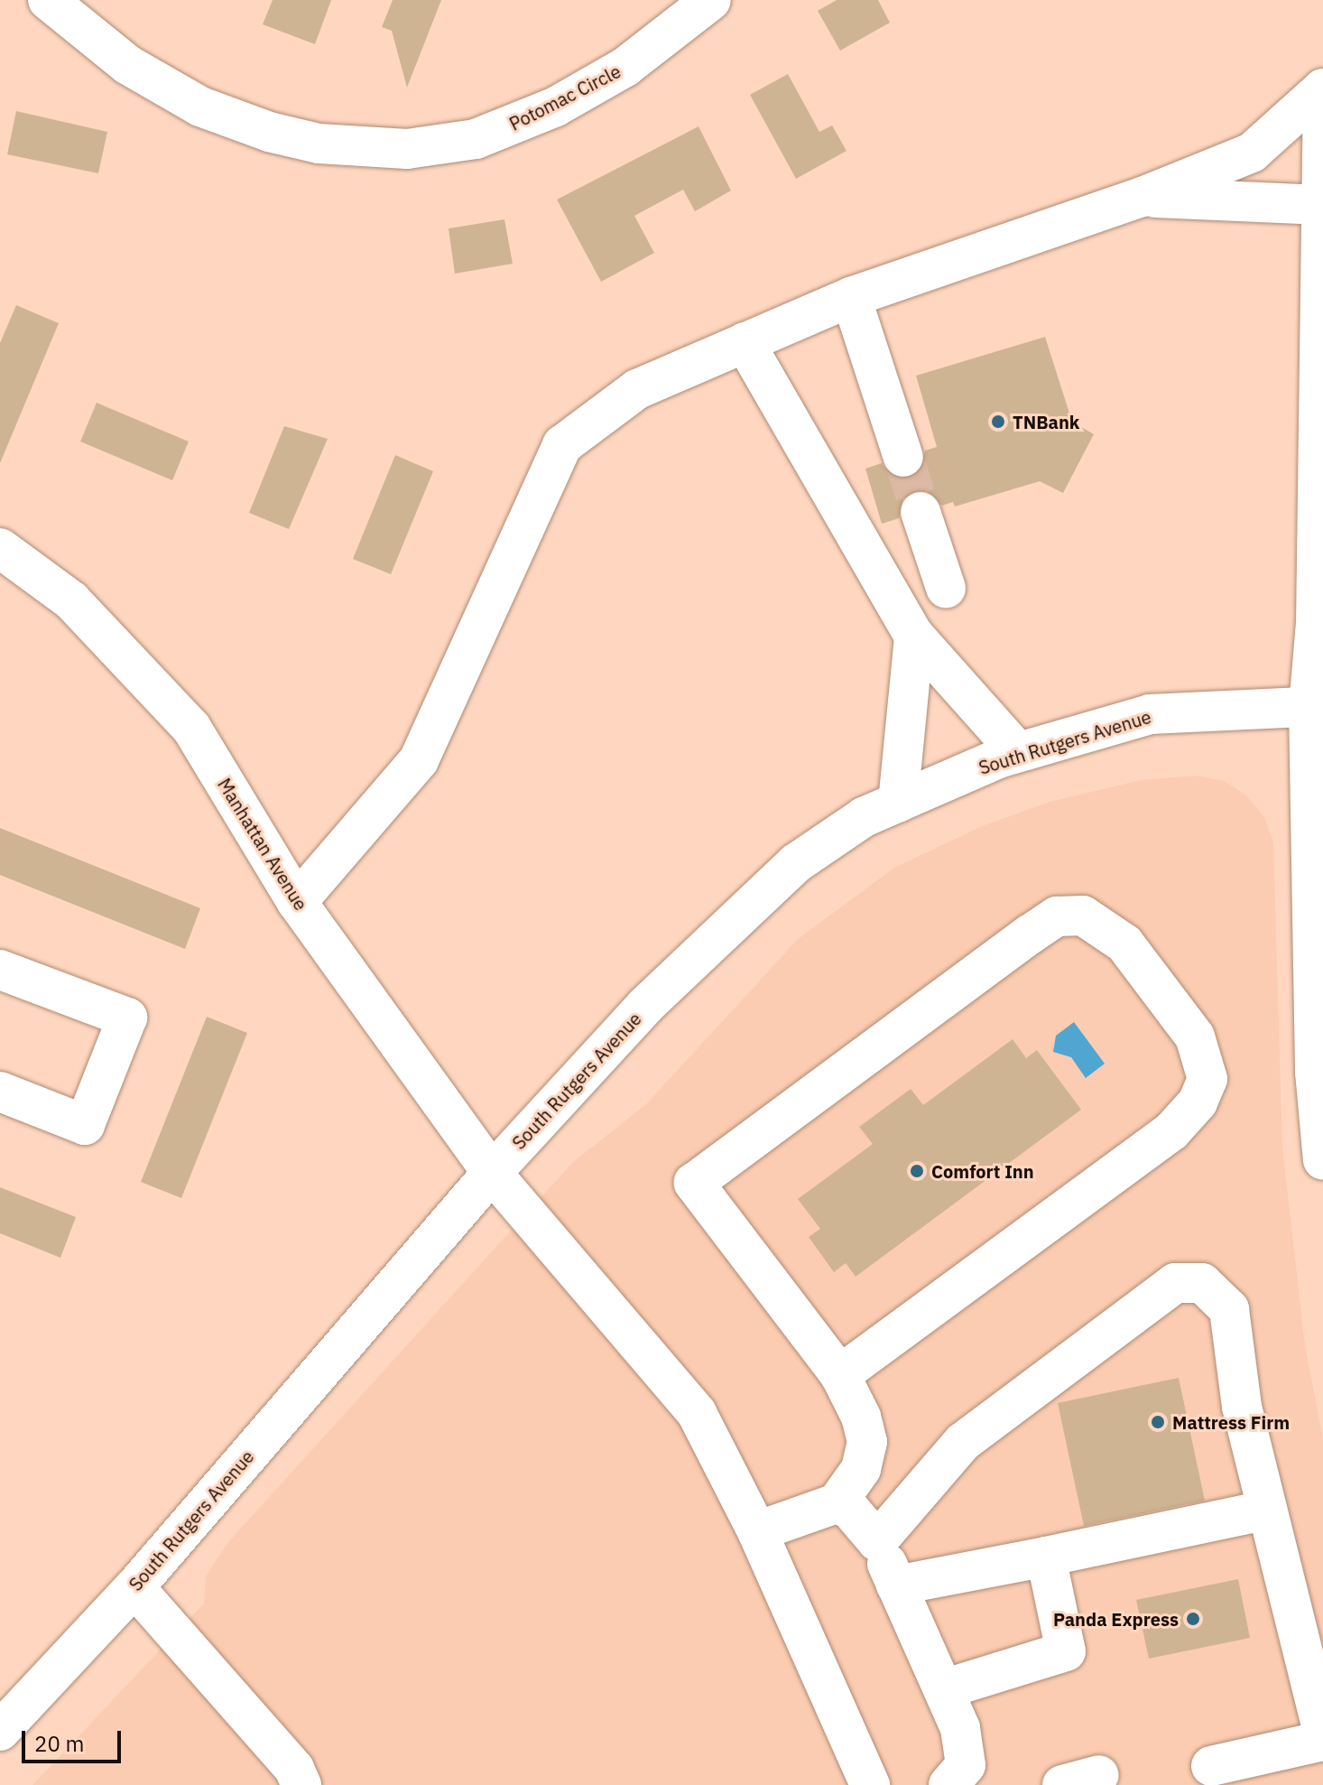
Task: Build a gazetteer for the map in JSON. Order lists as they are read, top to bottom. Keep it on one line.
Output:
{"streets":{"main road":["Potomac Circle","South Rutgers Avenue","Manhattan Avenue"]},"crossings":[["South Rutgers Avenue","Manhattan Avenue"]],"places":["TNBank","Comfort Inn","Mattress Firm","Panda Express"],"scale_bar":"20 m"}
